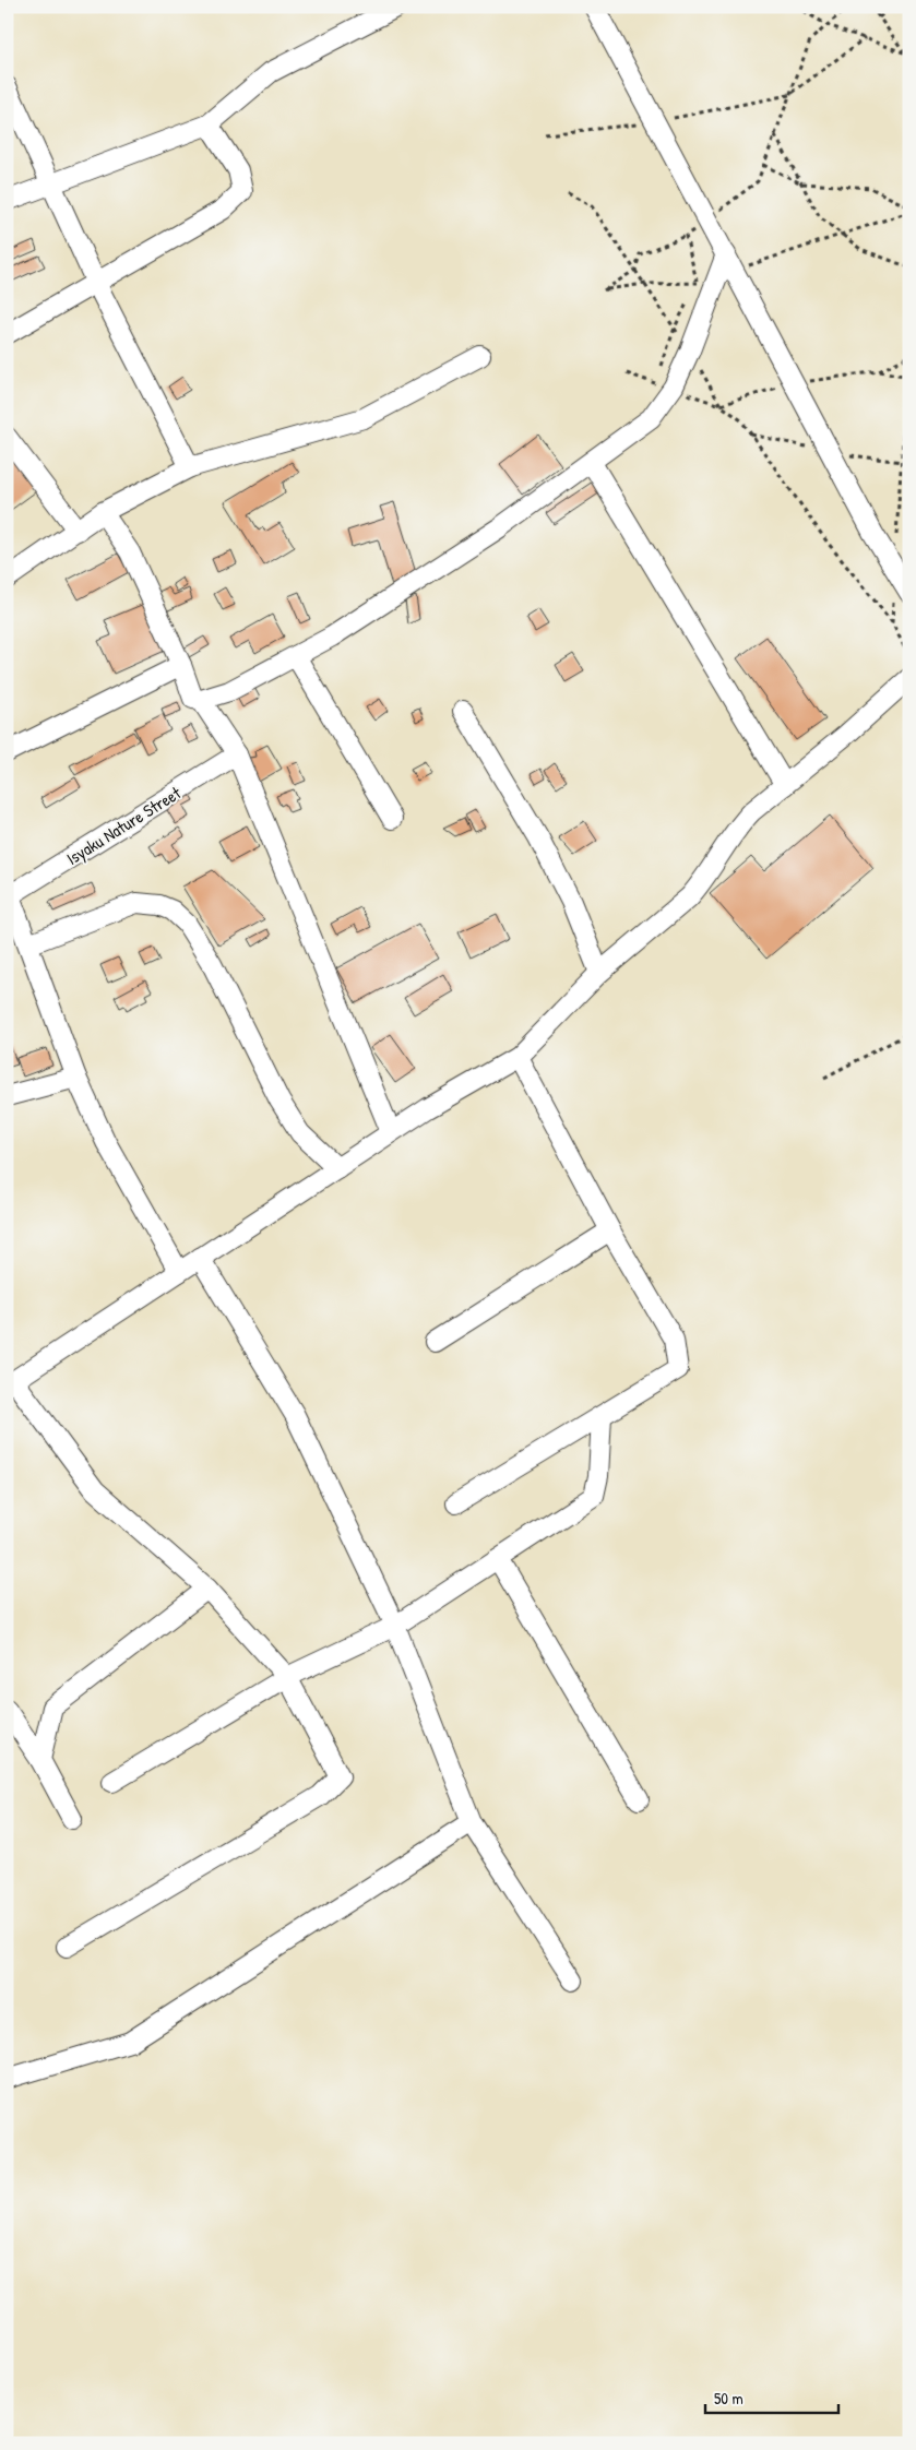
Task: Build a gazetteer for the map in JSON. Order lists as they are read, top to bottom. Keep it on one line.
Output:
{"streets":{"street":["Isyaku Nature Street"]},"scale_bar":"50 m"}
